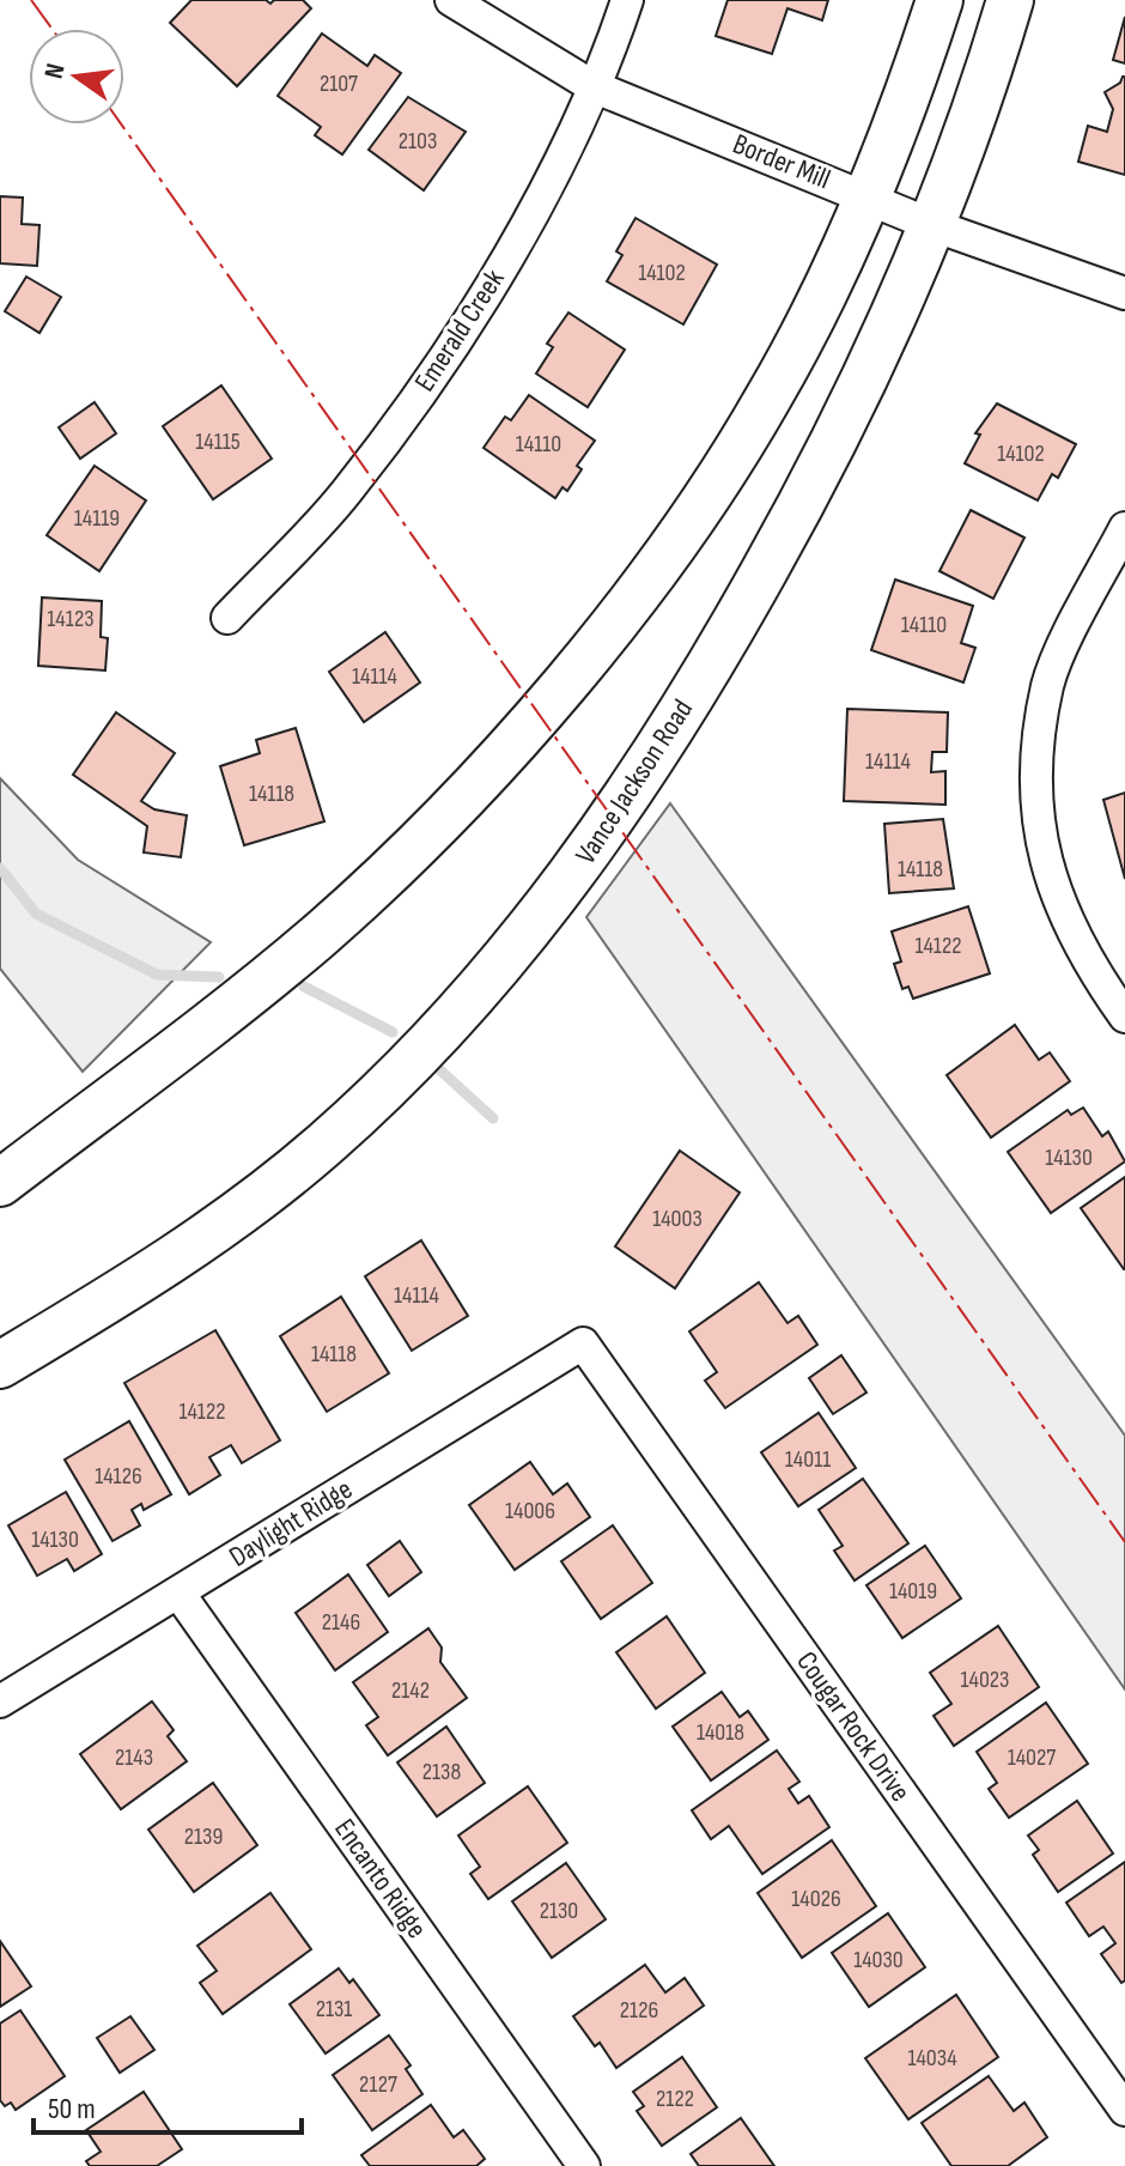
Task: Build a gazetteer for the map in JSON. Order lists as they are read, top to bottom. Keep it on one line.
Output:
{"streets":{"main road":["Vance Jackson Road"],"street":["Border Mill","Emerald Creek","Daylight Ridge","Cougar Rock Drive","Encanto Ridge"]},"crossings":[["Border Mill","Emerald Creek"],["Border Mill","Vance Jackson Road"],["Daylight Ridge","Cougar Rock Drive"],["Daylight Ridge","Encanto Ridge"]],"house_numbers":["2107","2103","14102","14115","14110","14102","14119","14123","14110","14114","14114","14118","14118","14122","14130","14003","14114","14118","14122","14011","14126","14006","14130","14019","2146","14023","2142","14018","2143","14027","2138","2139","14026","2130","14030","2131","2126","14034","2127","2122"],"scale_bar":"50 m","north":"left"}
